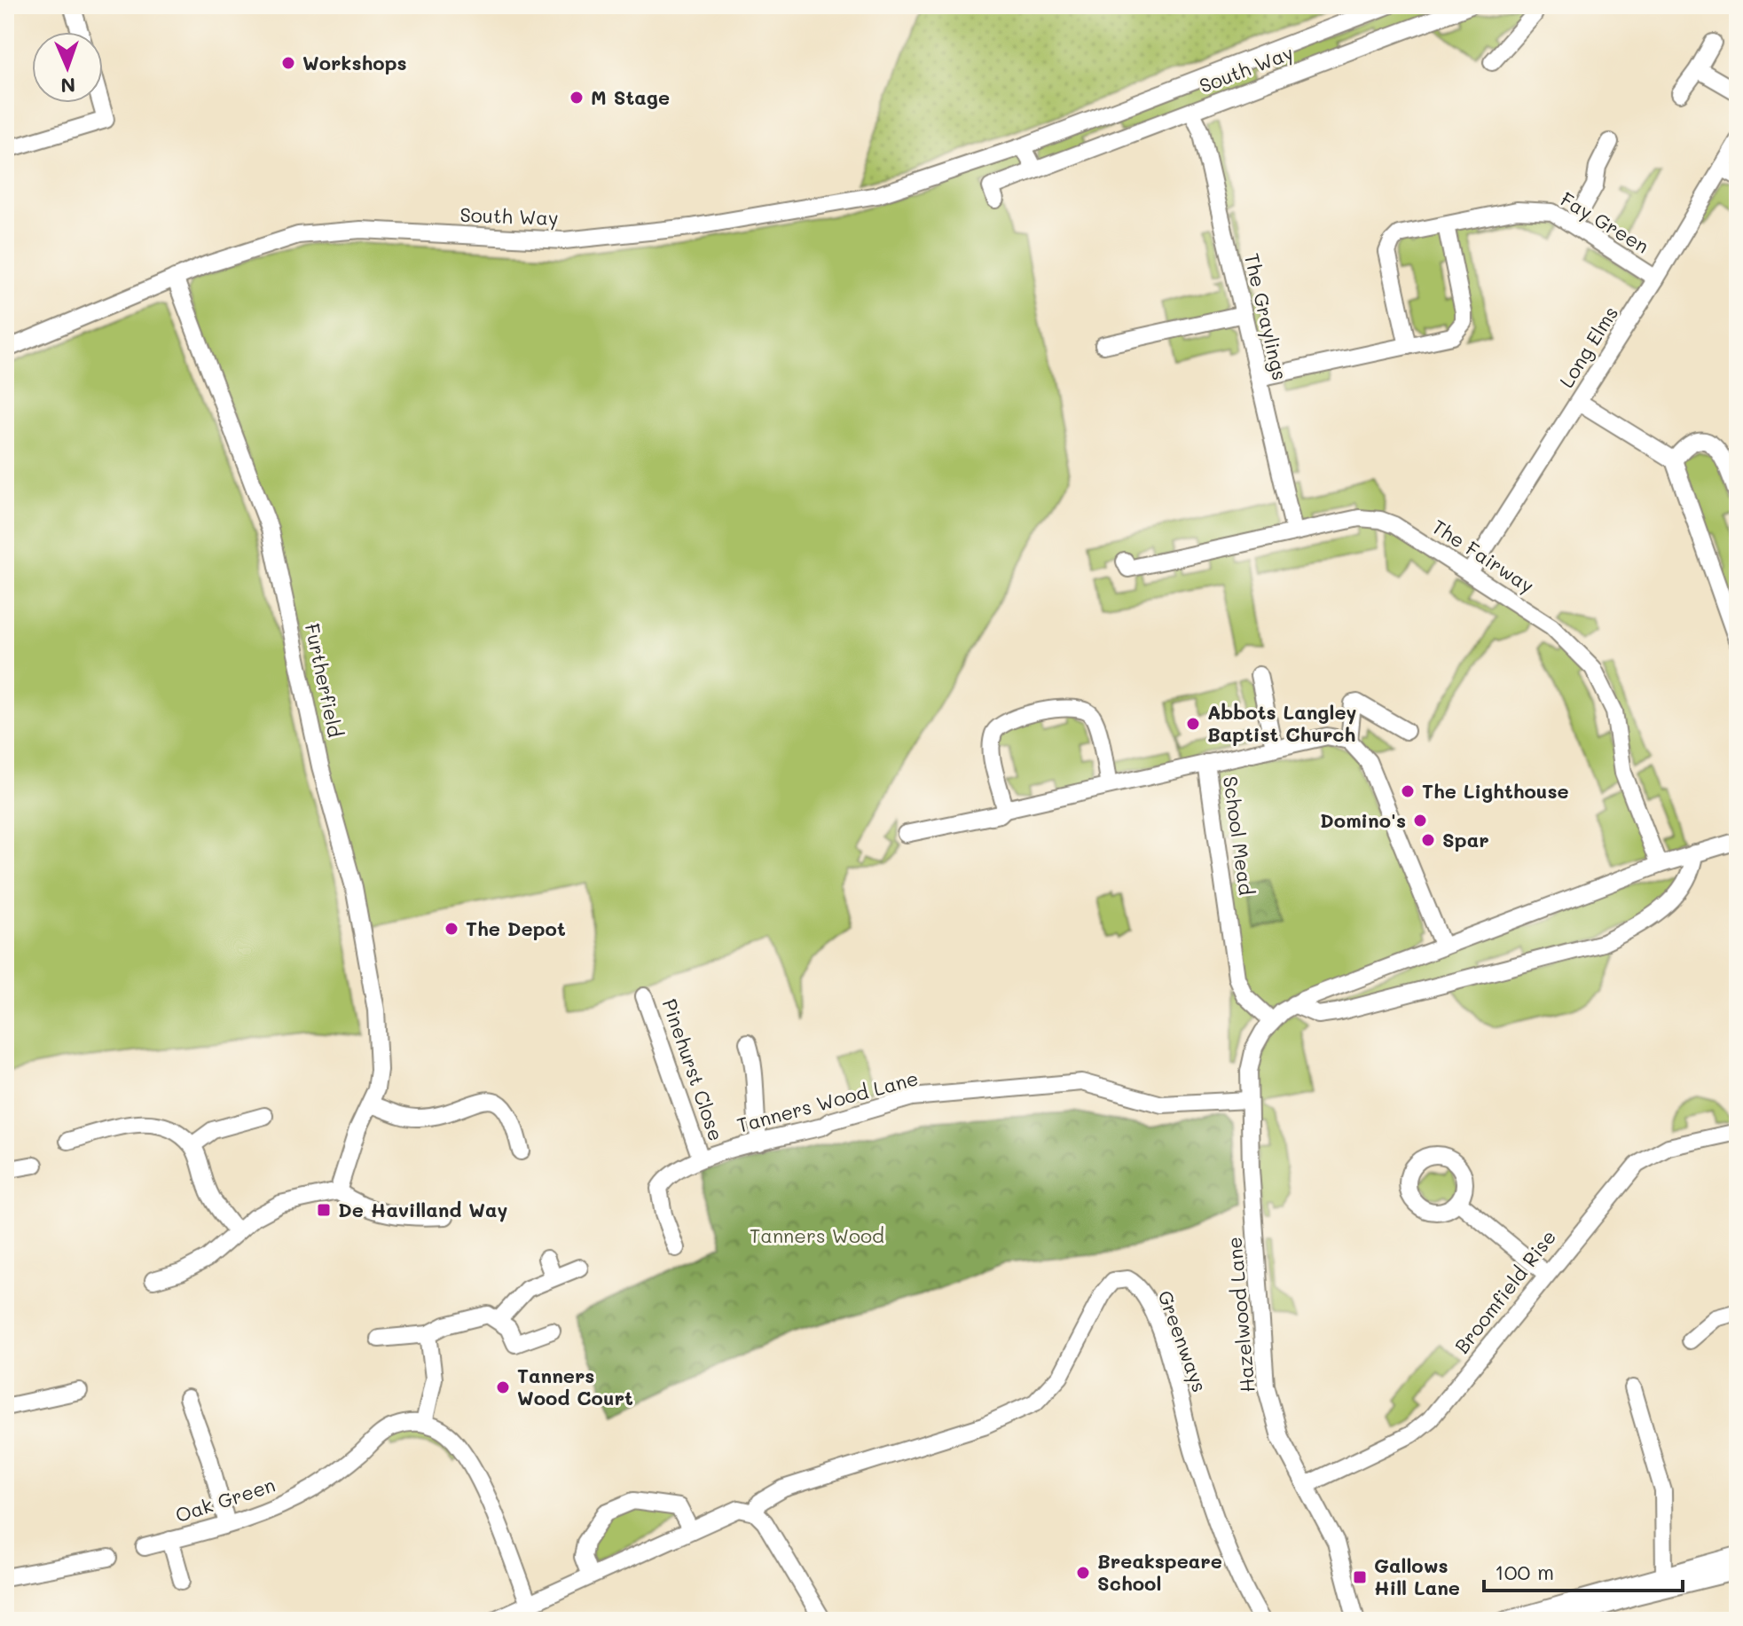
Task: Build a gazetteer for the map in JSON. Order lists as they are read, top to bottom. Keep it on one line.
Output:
{"streets":{"street":["South Way","Fay Green","The Graylings","Long Elms","The Fairway","Furtherfield","School Mead","Pinehurst Close","Tanners Wood Lane","Broomfield Rise","Hazelwood Lane","Greenways","Oak Green"]},"crossings":[["South Way","The Graylings"],["South Way","Furtherfield"],["Fay Green","Long Elms"],["The Graylings","The Fairway"],["Long Elms","The Fairway"],["The Fairway","Hazelwood Lane"],["School Mead","Hazelwood Lane"],["Pinehurst Close","Tanners Wood Lane"],["Tanners Wood Lane","Hazelwood Lane"],["Broomfield Rise","Hazelwood Lane"]],"parks":["Tanners Wood"],"places":{"other":["Workshops","M Stage","Abbots Langley Baptist Church","The Lighthouse","Domino's","Spar","The Depot","Tanners Wood Court","Breakspeare School"],"transit":["De Havilland Way","Gallows Hill Lane"]},"scale_bar":"100 m","north":"bottom"}
